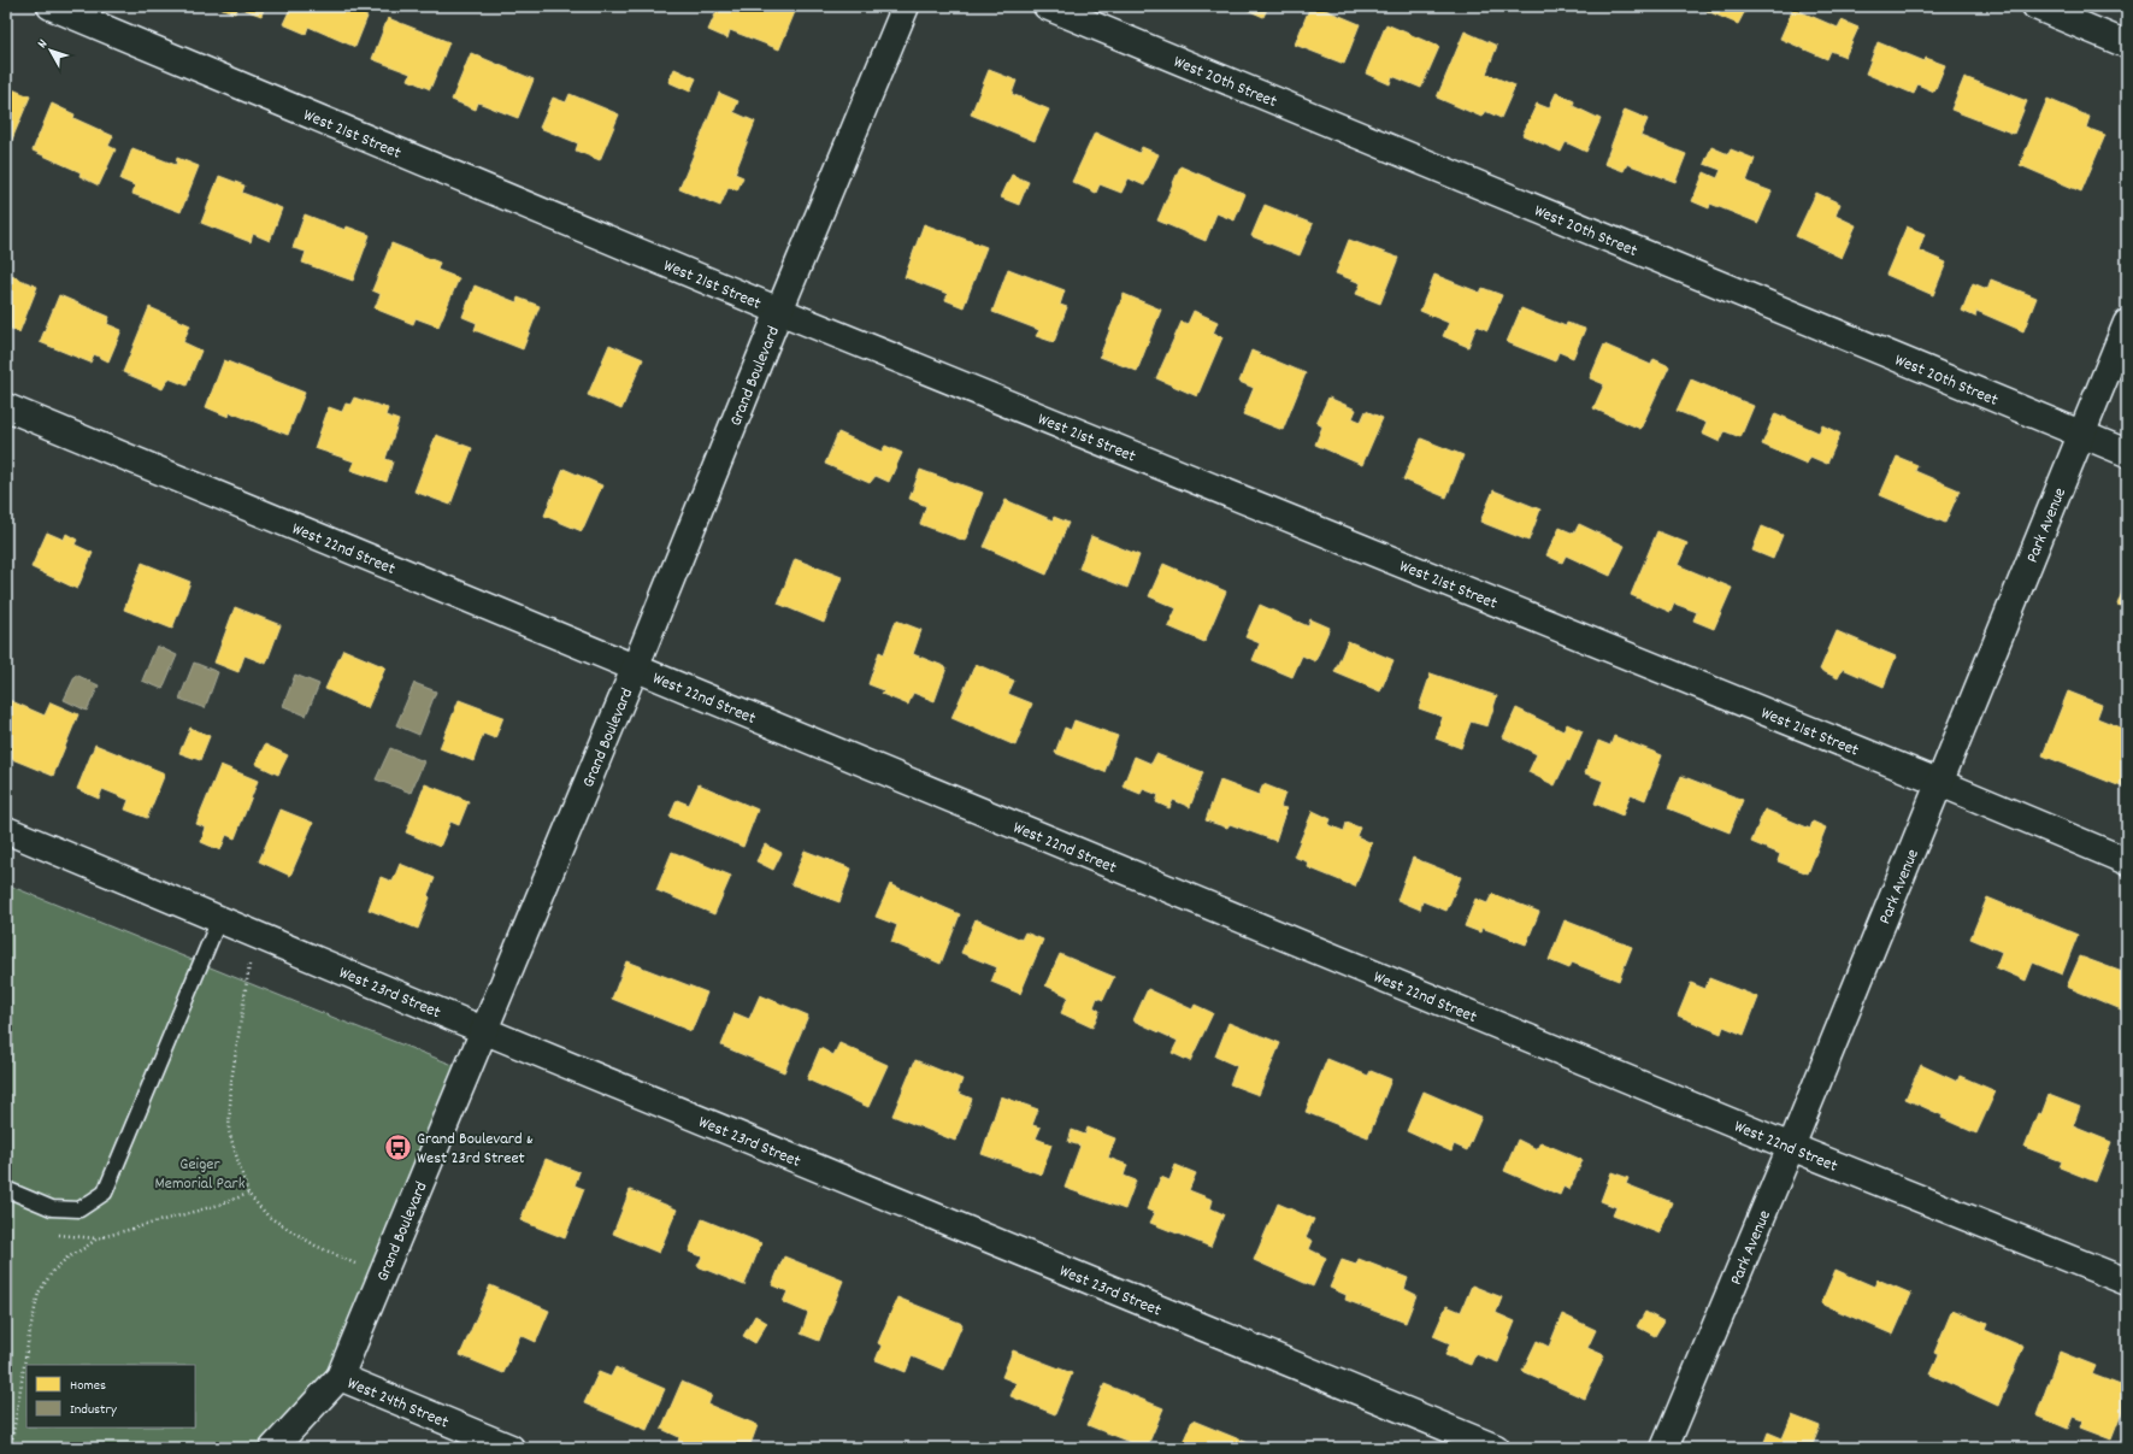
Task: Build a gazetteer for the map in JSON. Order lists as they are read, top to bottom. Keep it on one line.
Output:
{"streets":{"street":["West 20th Street","West 21st Street","Grand Boulevard","Park Avenue","West 22nd Street","West 23rd Street","West 24th Street"]},"crossings":[["West 20th Street","Park Avenue"],["West 21st Street","Grand Boulevard"],["West 21st Street","Park Avenue"],["Grand Boulevard","West 22nd Street"],["Grand Boulevard","West 23rd Street"],["Grand Boulevard","West 24th Street"],["Park Avenue","West 22nd Street"]],"parks":["Geiger Memorial Park"],"places":{"bus stop":["Grand Boulevard & West 23rd Street"]},"legend":["Homes","Industry"],"north":"top left"}
